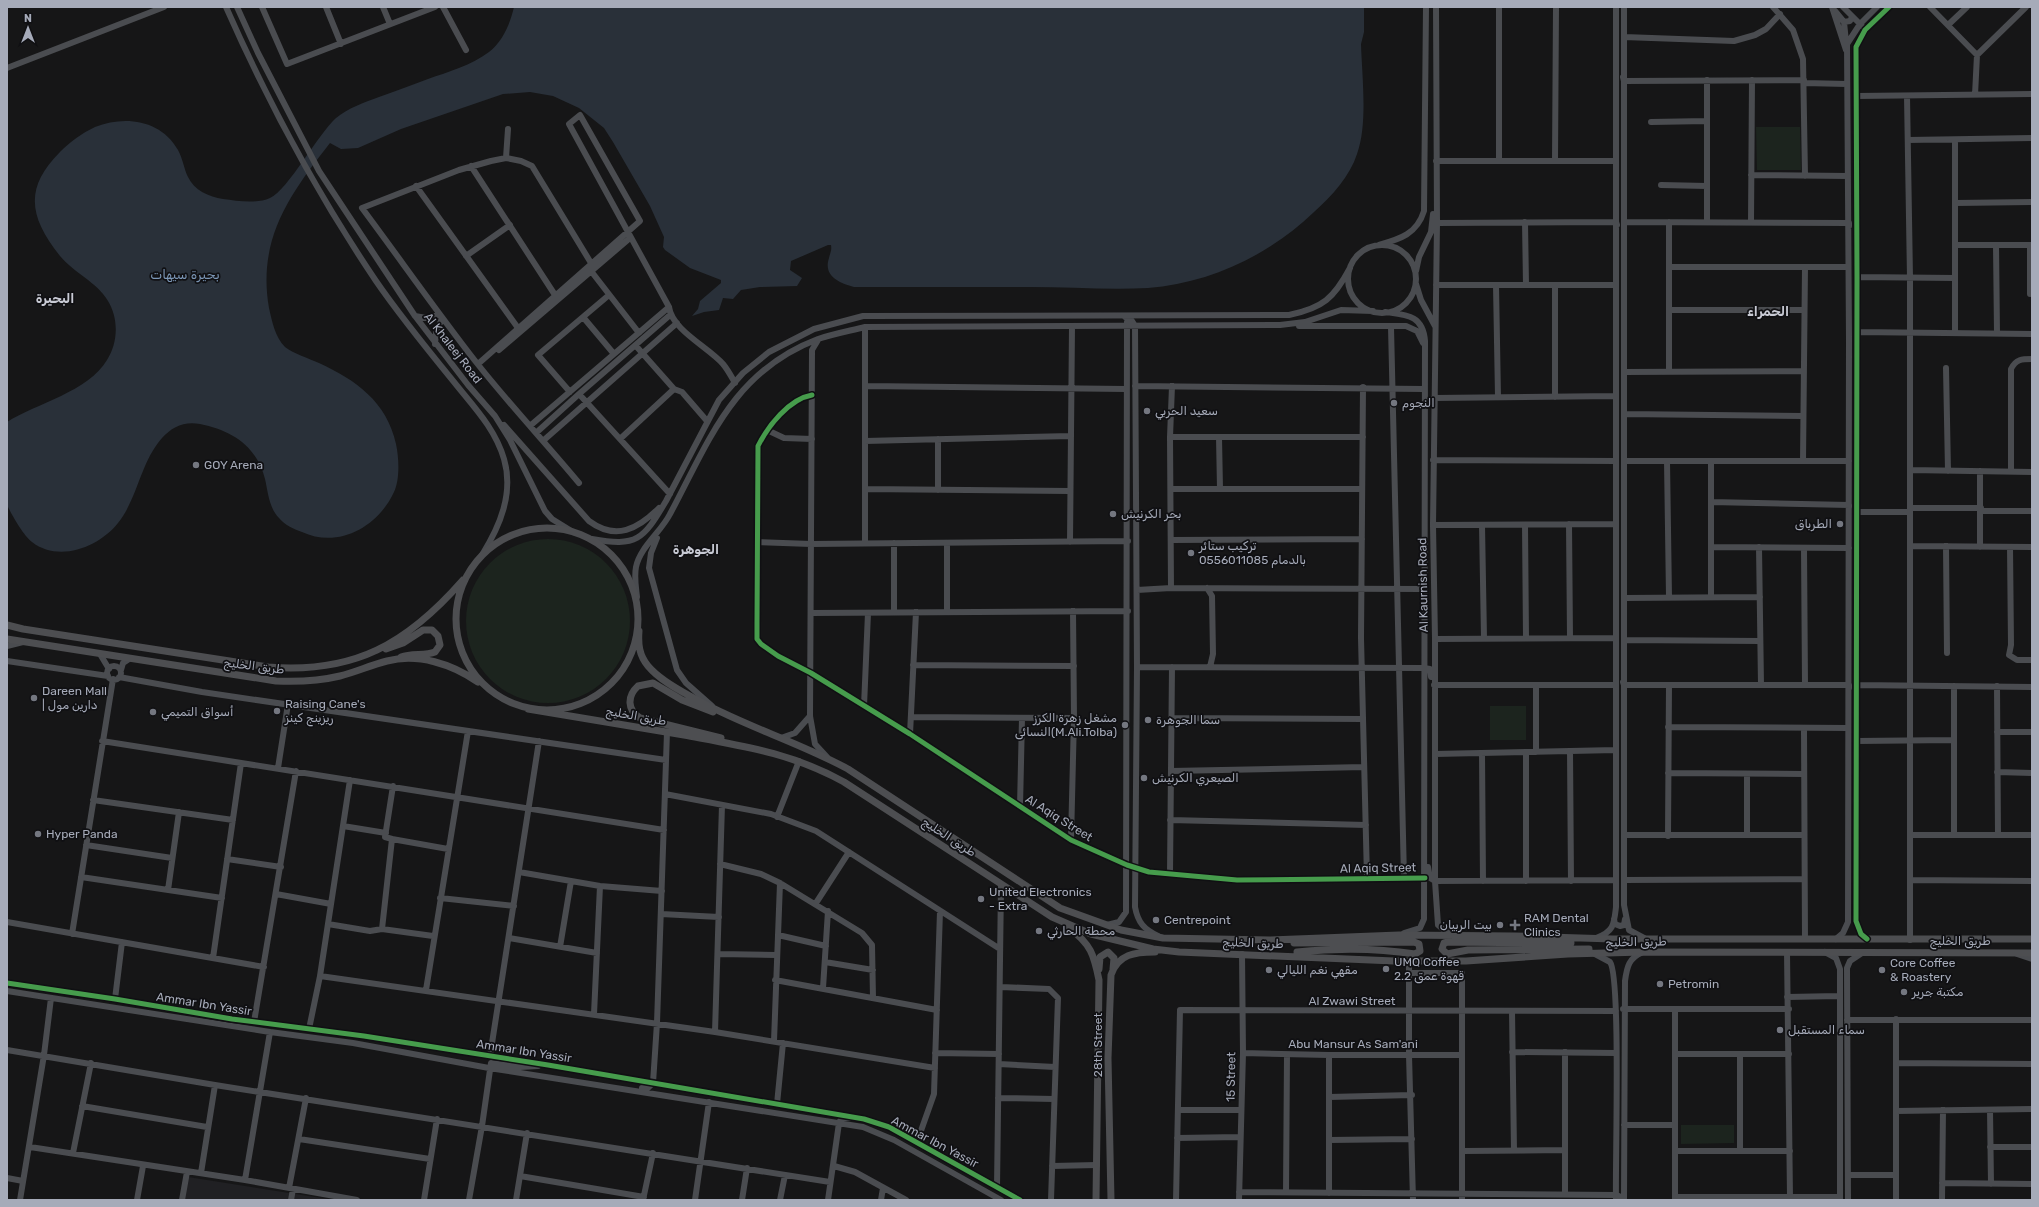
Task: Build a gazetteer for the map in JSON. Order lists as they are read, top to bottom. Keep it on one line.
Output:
{"streets":{"main road":["طريق الخليج","28th Street"],"street":["Al Khaleej Road","Al Kaurnish Road","Al Aqiq Street","Al Zwawi Street","Ammar Ibn Yassir","Abu Mansur As Sam'ani","15 Street"]},"crossings":[["Al Kaurnish Road","طريق الخليج"],["Al Kaurnish Road","Al Aqiq Street"],["طريق الخليج","28th Street"],["طريق الخليج","15 Street"],["Al Zwawi Street","15 Street"],["Abu Mansur As Sam'ani","15 Street"]],"districts":["البحيرة","الحمراء","الجوهرة"],"water":["بحيرة سيهات"],"places":{"other":["النجوم","سعيد الحربي","GOY Arena","بحر الكرنيش","الطرباق","تركيب ستائر بالدمام 0556011085","Dareen Mall | دارين مول","Raising Cane's ريزينج كينز","أسواق التميمي","سما الجوهرة","مشغل زهرة الكرز النسائى(M.Ali.Tolba)","الصيعري الكرنيش","Hyper Panda","United Electronics - Extra","Centrepoint","بيت الربيان","محطة الحارثي","UMQ Coffee 2.2 قهوة عمق","مقهي نغم الليالي","Core Coffee & Roastery","Petromin","مكتبة جرير","سماء المستقبل"],"health":["RAM Dental Clinics"]},"north":"top"}
